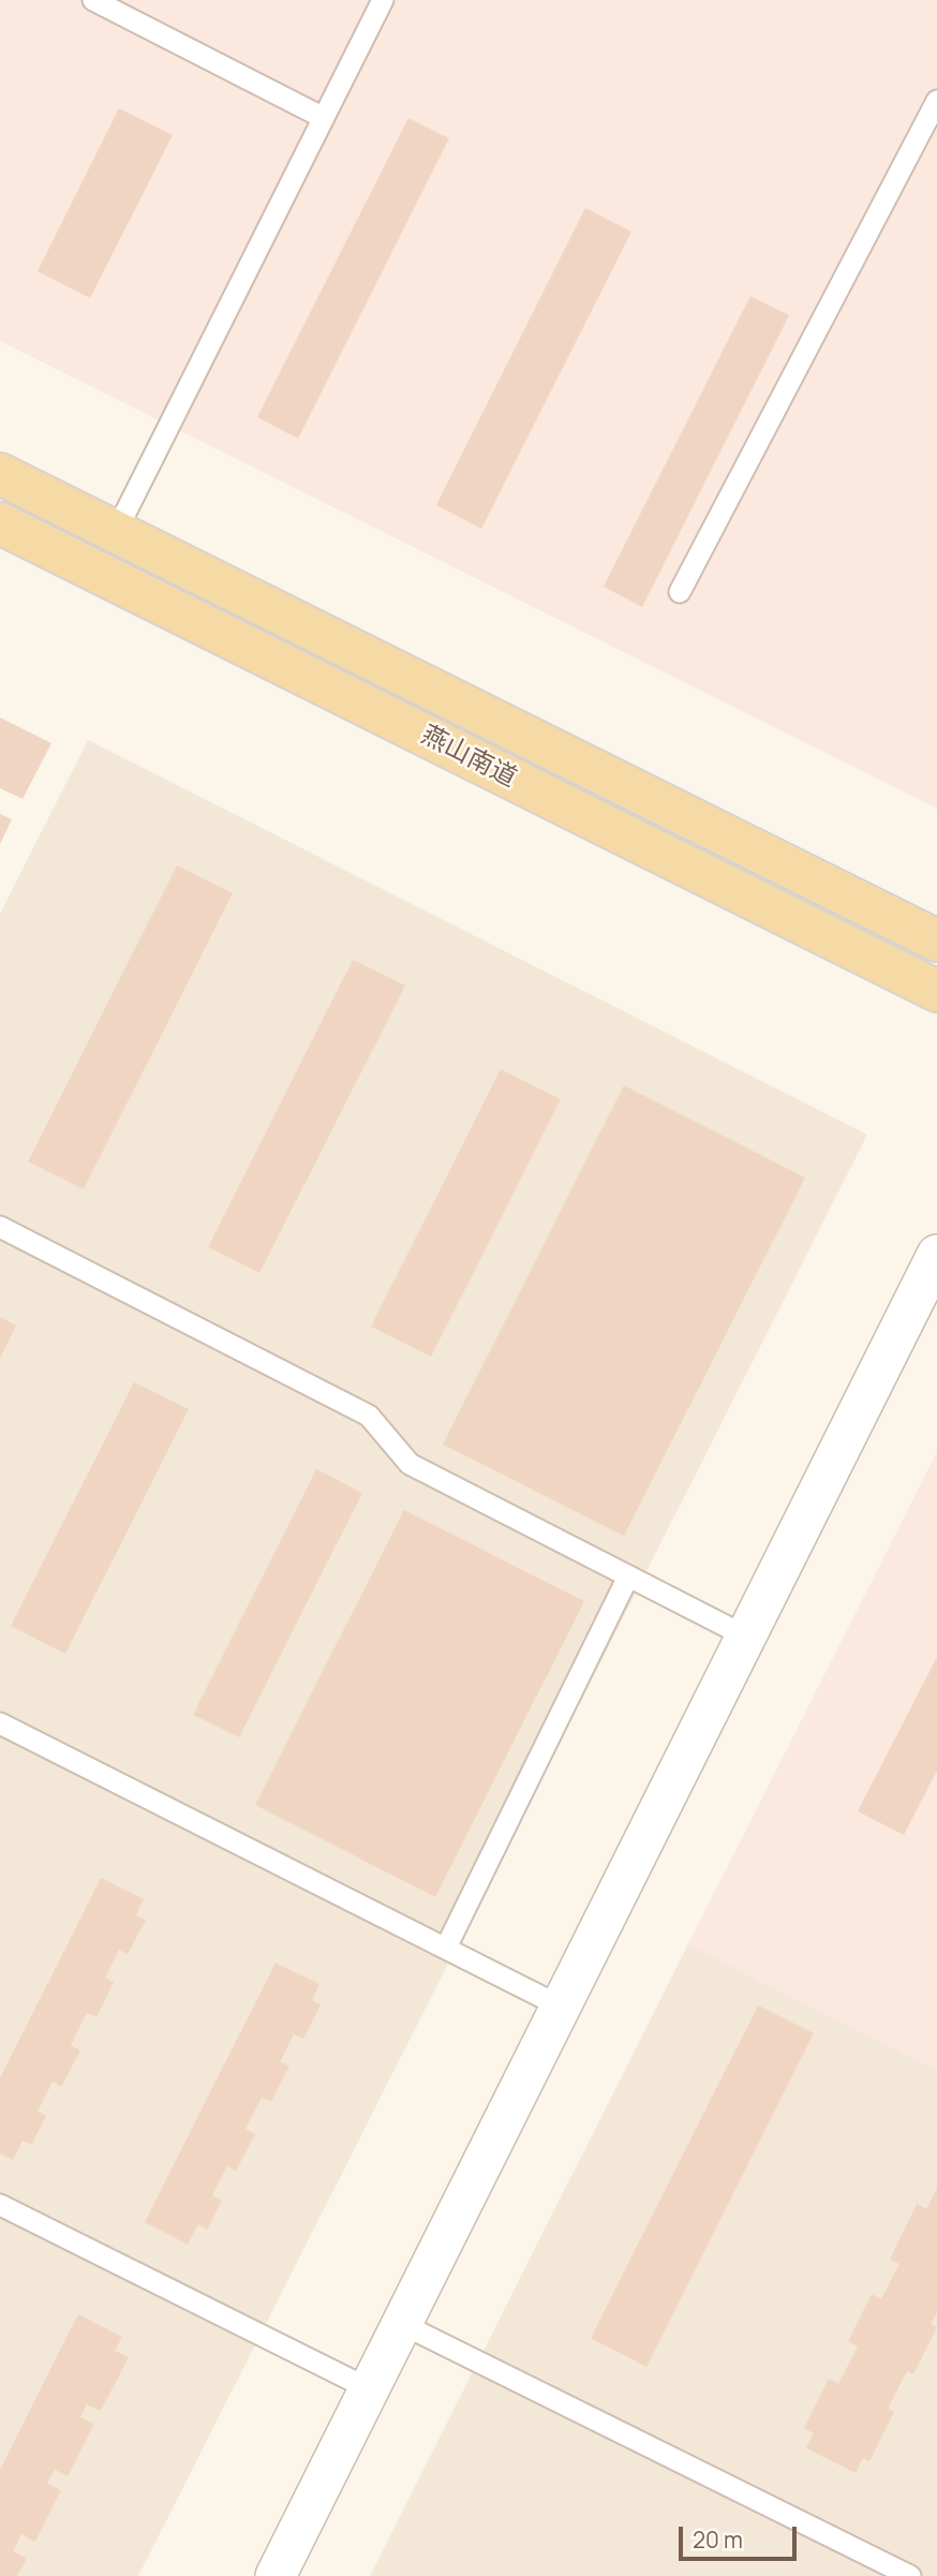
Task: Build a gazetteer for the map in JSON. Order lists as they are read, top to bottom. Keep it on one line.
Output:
{"streets":{"main road":["燕山南道"]},"scale_bar":"20 m"}
